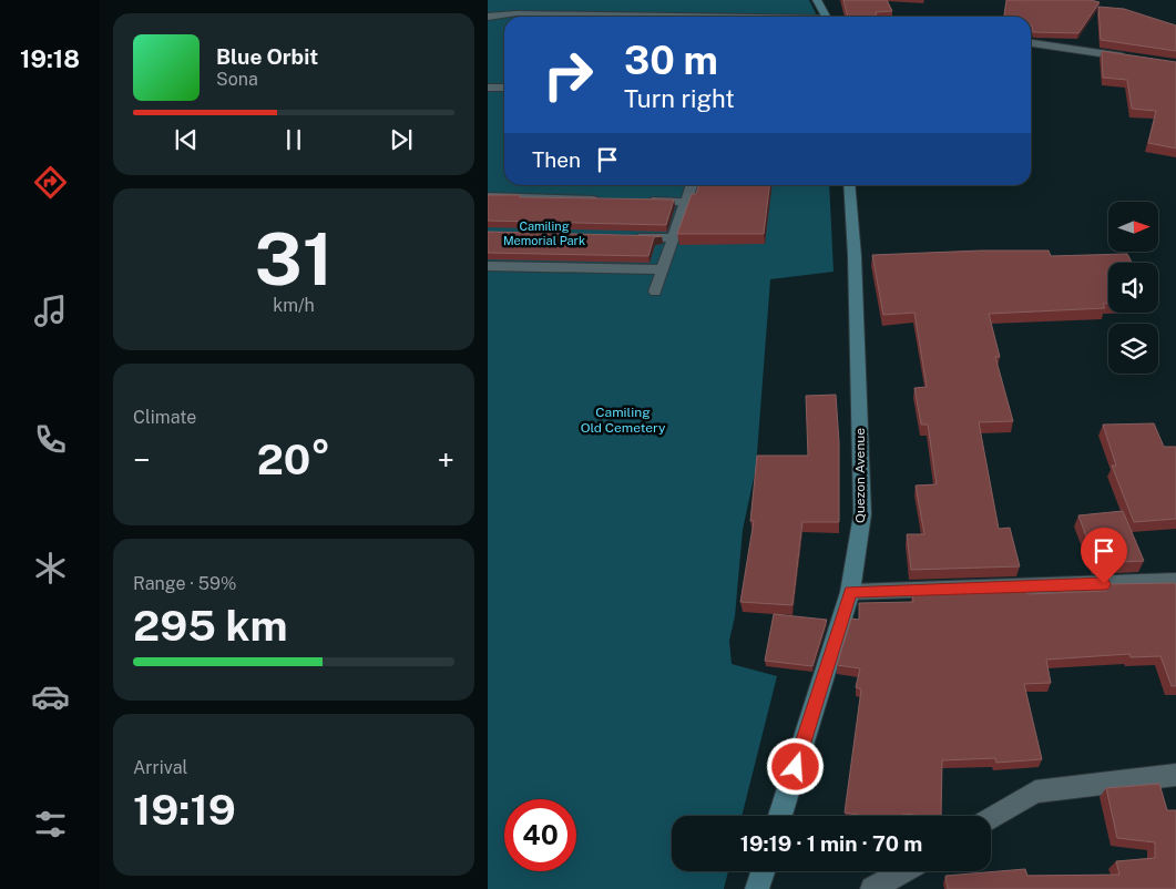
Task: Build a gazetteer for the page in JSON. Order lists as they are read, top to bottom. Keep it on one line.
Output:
{"streets":{"street":["Quezon Avenue"]},"parks":["Camiling Memorial Park","Camiling Old Cemetery"],"north":"right","page":{"tabs":"19:18","turn":["30 m","Turn right"],"song":["Blue Orbit","Sona"],"then":"Then","tile":[["31","km/h"],"Climate",["Range · 59%","295 km"],["Arrival","19:19"]],"heat":["−","20°","+"],"limit":"40","trip":"19:19 · 1 min · 70 m"}}
